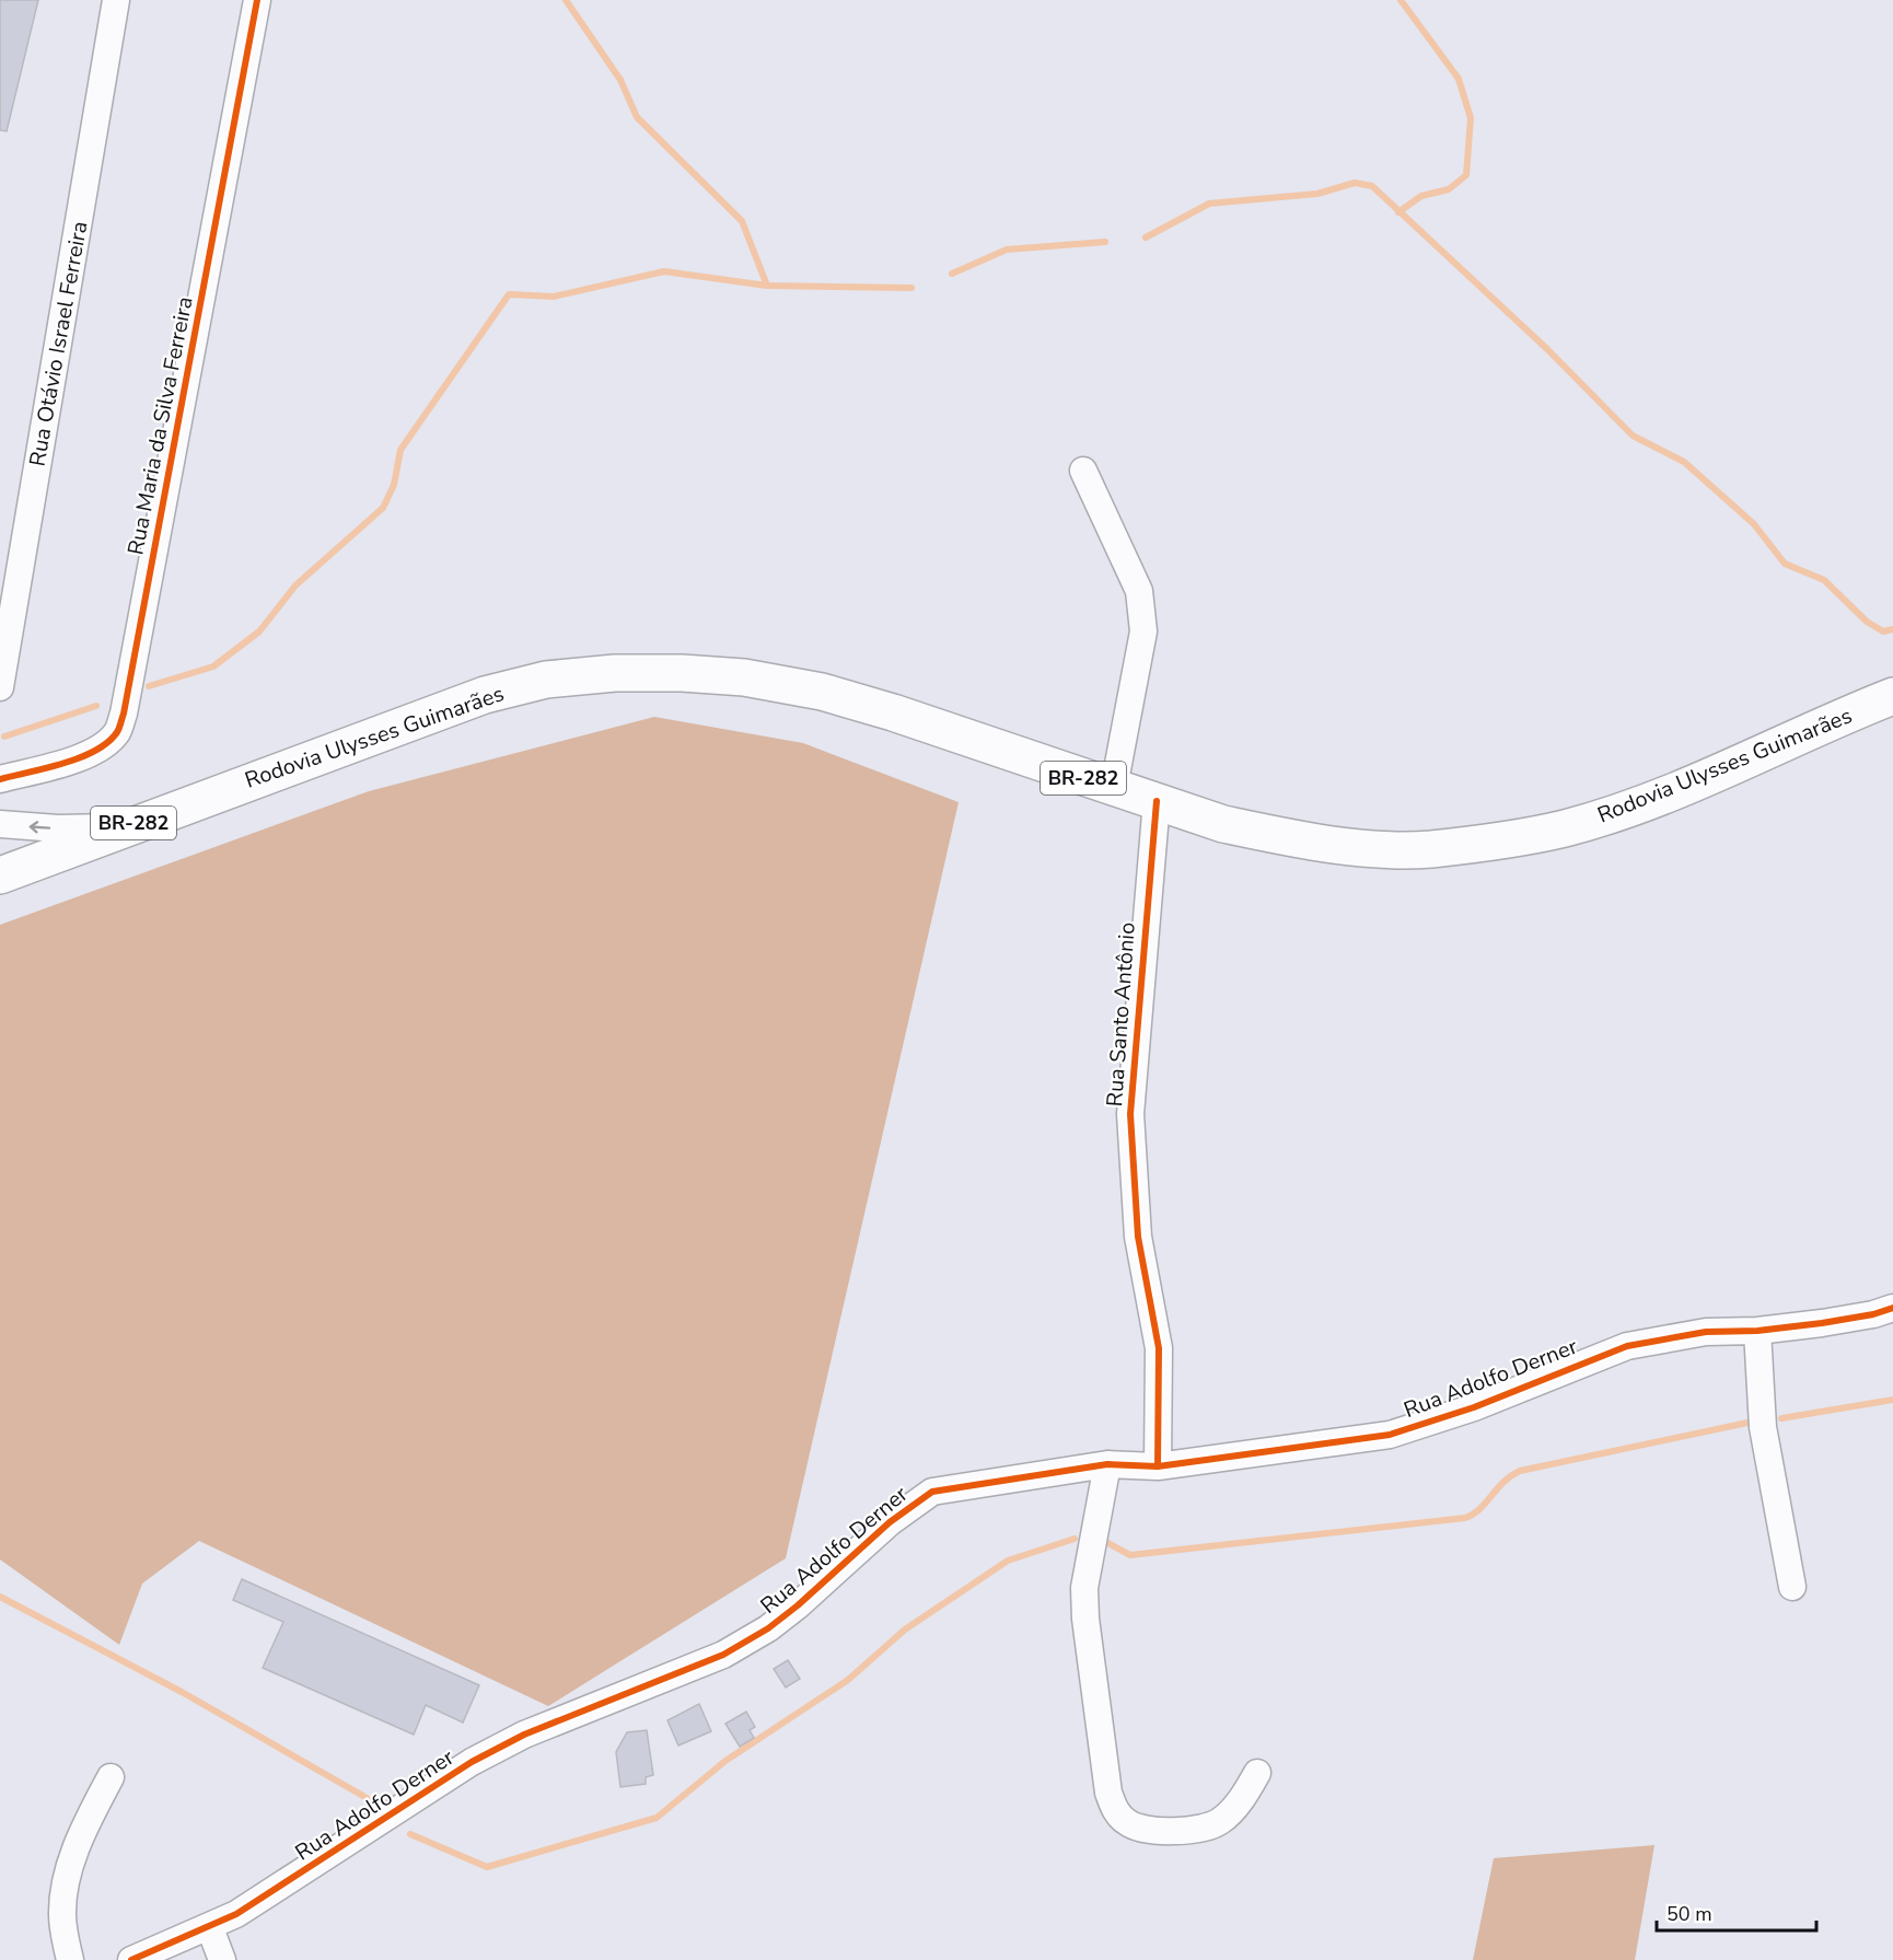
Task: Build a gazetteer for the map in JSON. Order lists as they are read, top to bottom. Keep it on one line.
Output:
{"streets":{"highway":["Rodovia Ulysses Guimarães","BR-282"],"street":["Rua Otávio Israel Ferreira","Rua Maria da Silva Ferreira","Rua Santo Antônio","Rua Adolfo Derner"]},"crossings":[["Rodovia Ulysses Guimarães","Rua Santo Antônio"],["Rua Santo Antônio","Rua Adolfo Derner"]],"scale_bar":"50 m"}
